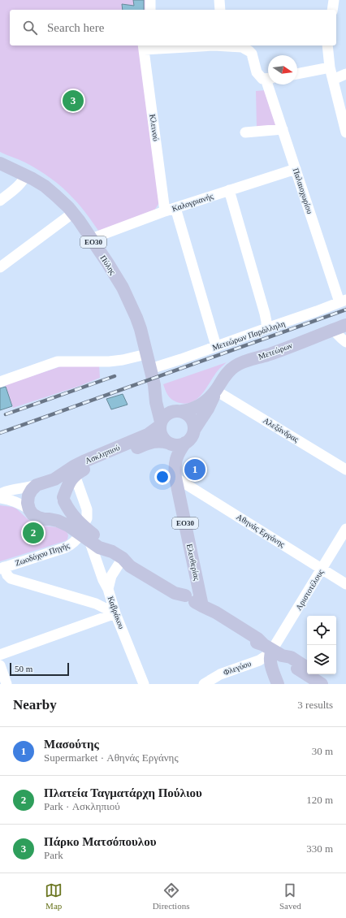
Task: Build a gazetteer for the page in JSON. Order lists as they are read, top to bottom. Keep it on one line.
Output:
{"streets":{"main road":["ΕΟ30","Πύλης","Μετεώρων","Ασκληπιού","Ελευθερίας"],"street":["Κλεινού","Παλαιοχωρίου","Καλογριανής","Μετεώρων Παράλληλη","Αλεξάνδρας","Αθηνάς Εργάνης","Ζωοδόχου Πηγής","Αριστοτέλους","Καβράκου","Φλεγύου"]},"crossings":[["Κλεινού","Καλογριανής"],["Παλαιοχωρίου","Καλογριανής"],["Παλαιοχωρίου","Μετεώρων Παράλληλη"],["Καλογριανής","Πύλης"],["ΕΟ30","Πύλης"],["ΕΟ30","Μετεώρων Παράλληλη"],["ΕΟ30","Μετεώρων"],["ΕΟ30","Ασκληπιού"],["ΕΟ30","Ελευθερίας"],["Πύλης","Μετεώρων Παράλληλη"],["Μετεώρων","Αλεξάνδρας"],["Μετεώρων","Ασκληπιού"],["Μετεώρων","Ελευθερίας"],["Ασκληπιού","Ελευθερίας"],["Αθηνάς Εργάνης","Ελευθερίας"],["Αθηνάς Εργάνης","Αριστοτέλους"],["Ζωοδόχου Πηγής","Καβράκου"],["Αριστοτέλους","Φλεγύου"]],"scale_bar":"50 m","north":"right","page":{"search":"Search here","pins":["3","1","2"],"scale":"50 m","heading":["Nearby","3 results"],"list":[{"mark":"1","name":"Μασούτης","note":"Supermarket · Αθηνάς Εργάνης","value":"30 m"},{"mark":"2","name":"Πλατεία Ταγματάρχη Πούλιου","note":"Park · Ασκληπιού","value":"120 m"},{"mark":"3","name":"Πάρκο Ματσόπουλου","note":"Park","value":"330 m"}],"nav":["Map","Directions","Saved"]}}
